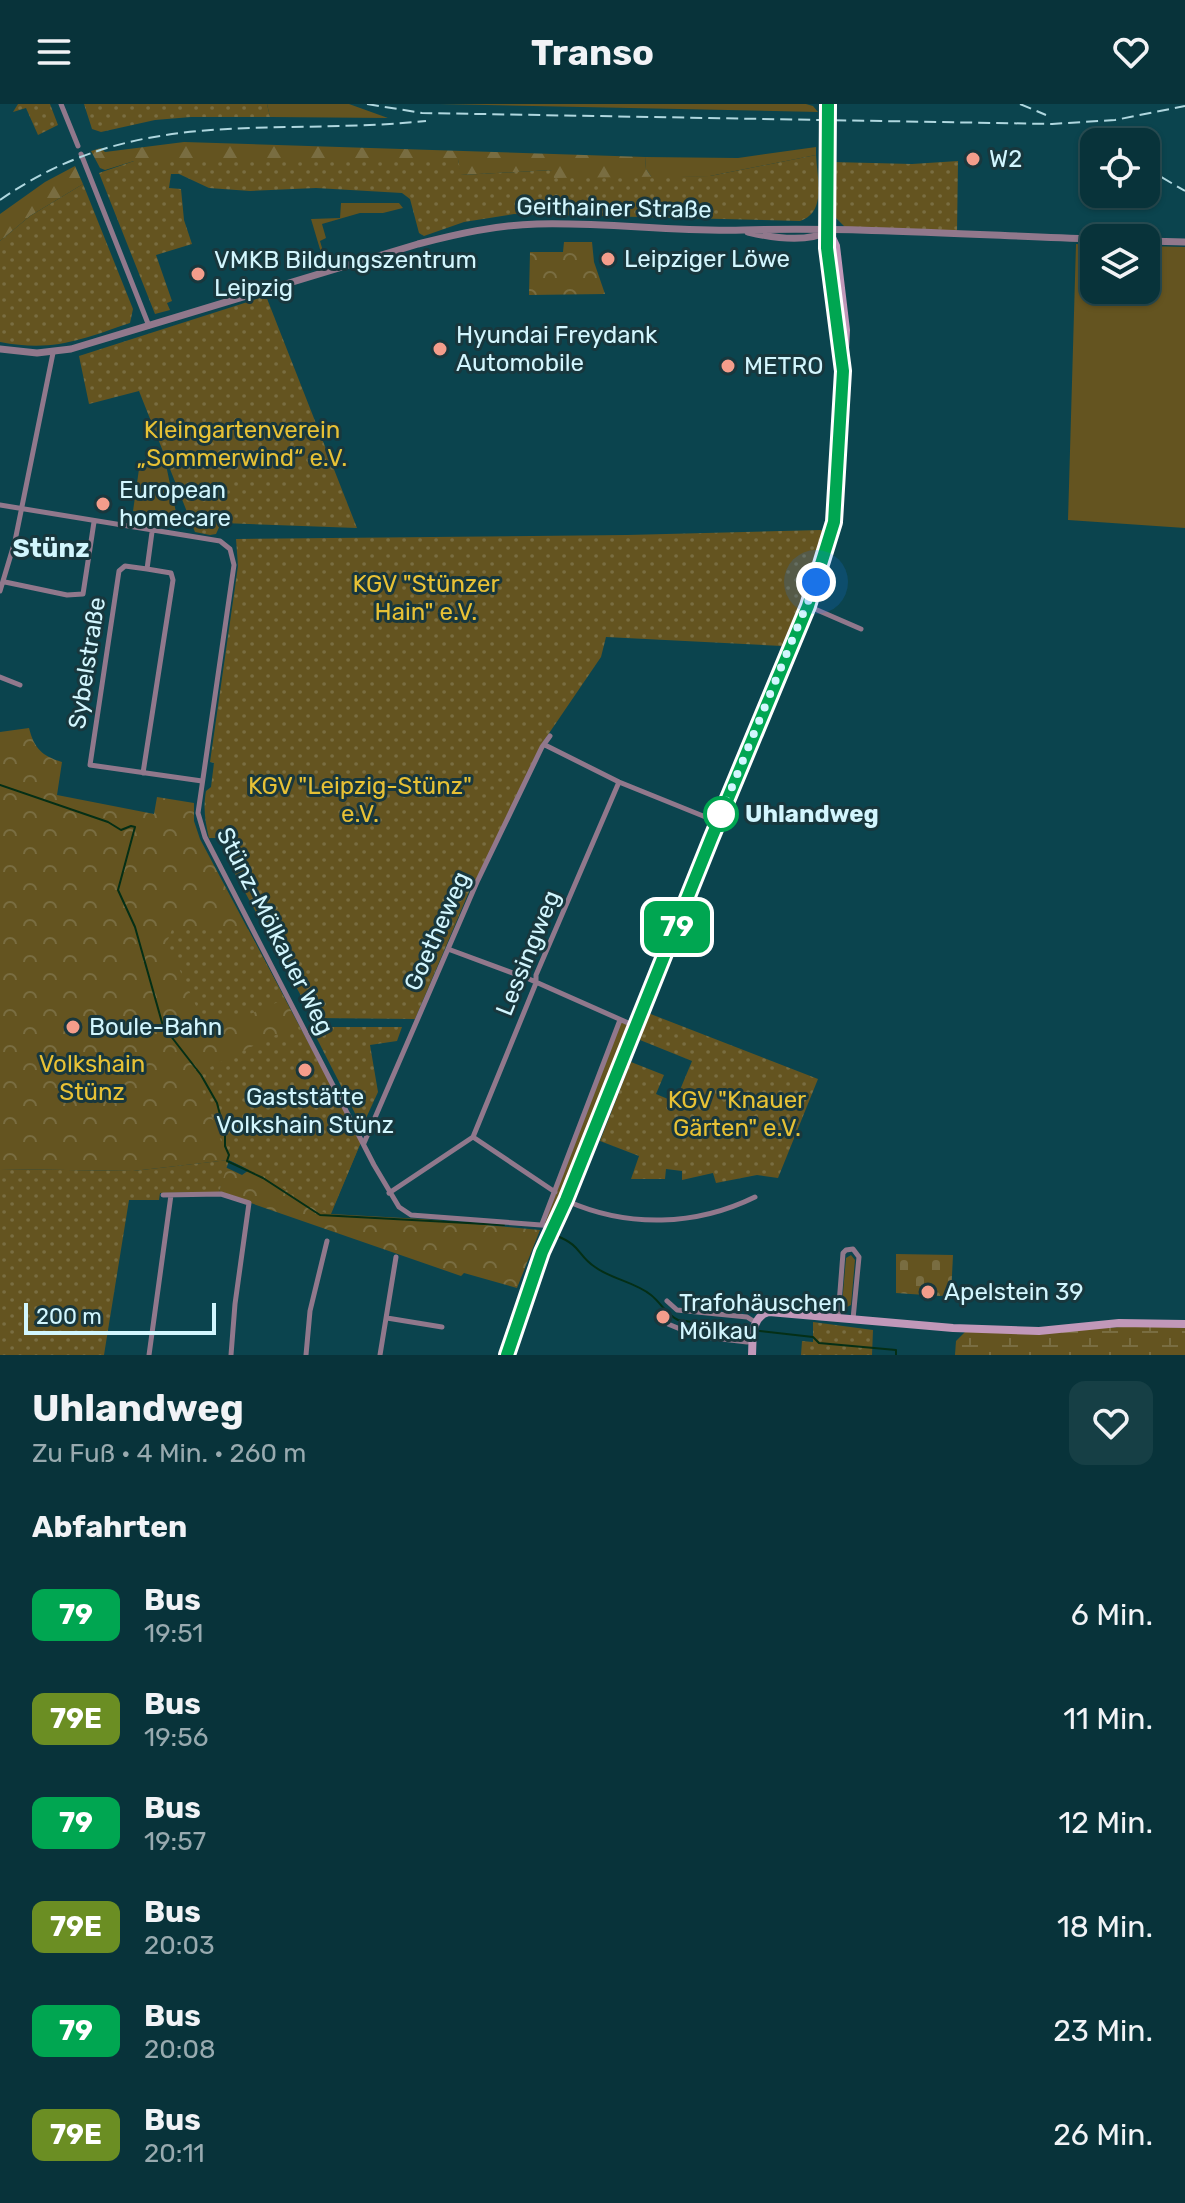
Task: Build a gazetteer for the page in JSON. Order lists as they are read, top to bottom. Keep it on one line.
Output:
{"streets":{"street":["Geithainer Straße","Sybelstraße","Stünz-Mölkauer Weg","Goetheweg","Lessingweg"]},"crossings":[["Stünz-Mölkauer Weg","Goetheweg"]],"districts":["Stünz"],"parks":["Kleingartenverein „Sommerwind“ e.V.","KGV \"Stünzer Hain\" e.V.","KGV \"Leipzig-Stünz\" e.V.","Volkshain Stünz","KGV \"Knauer Gärten\" e.V."],"places":["W2","Leipziger Löwe","VMKB Bildungszentrum Leipzig","Hyundai Freydank Automobile","METRO","European homecare","Uhlandweg","Boule-Bahn","Gaststätte Volkshain Stünz","Apelstein 39","Trafohäuschen Mölkau"],"lines":["bus line 79"],"scale_bar":"200 m","page":{"header":"Transo","on_map":"79","scale":"200 m","heading":[["Uhlandweg","Zu Fuß · 4 Min. · 260 m"],"Abfahrten"],"list":[{"mark":"79","name":"Bus","note":"19:51","value":"6 Min."},{"mark":"79E","name":"Bus","note":"19:56","value":"11 Min."},{"mark":"79","name":"Bus","note":"19:57","value":"12 Min."},{"mark":"79E","name":"Bus","note":"20:03","value":"18 Min."},{"mark":"79","name":"Bus","note":"20:08","value":"23 Min."},{"mark":"79E","name":"Bus","note":"20:11","value":"26 Min."}]}}
